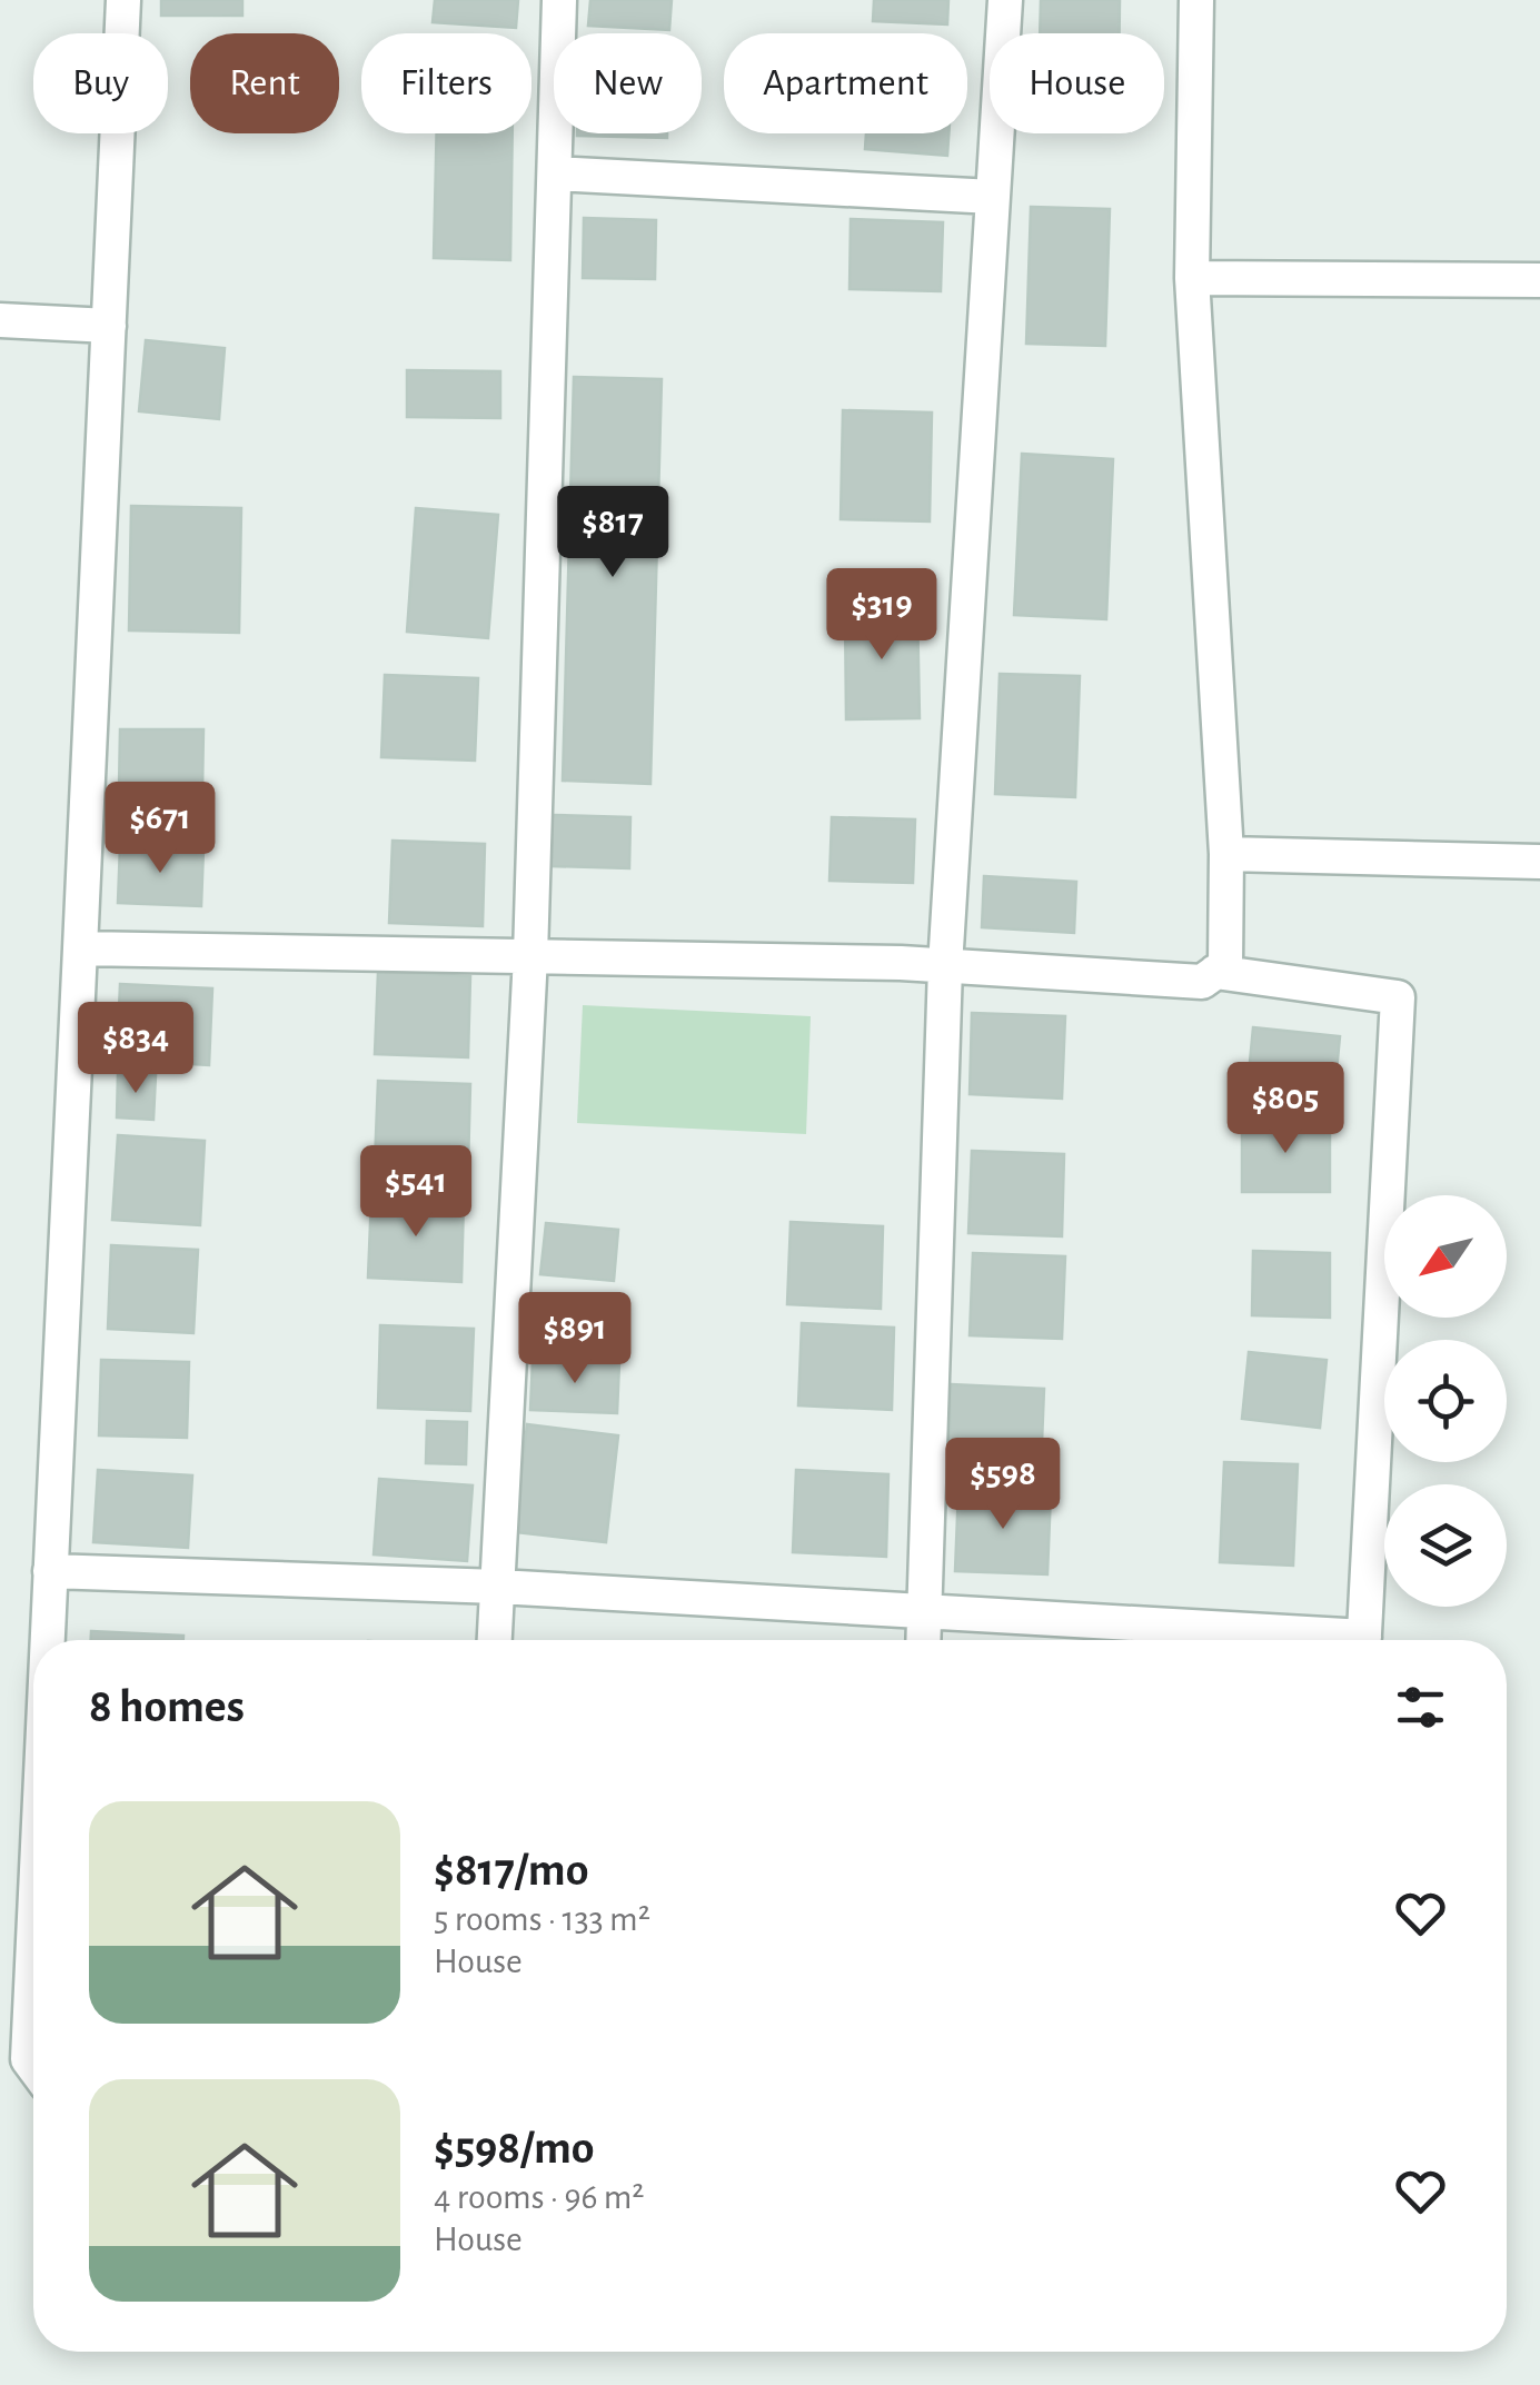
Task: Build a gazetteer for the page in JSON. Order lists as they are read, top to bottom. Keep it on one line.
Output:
{"north":"bottom left","page":{"chip":["Buy","Rent","Filters","New","Apartment","House"],"price":["$817","$319","$671","$834","$805","$541","$891","$598"],"heading":"8 homes","list":[{"name":"$817/mo","note":"5 rooms · 133 m² · House"},{"name":"$598/mo","note":"4 rooms · 96 m² · House"}]}}
